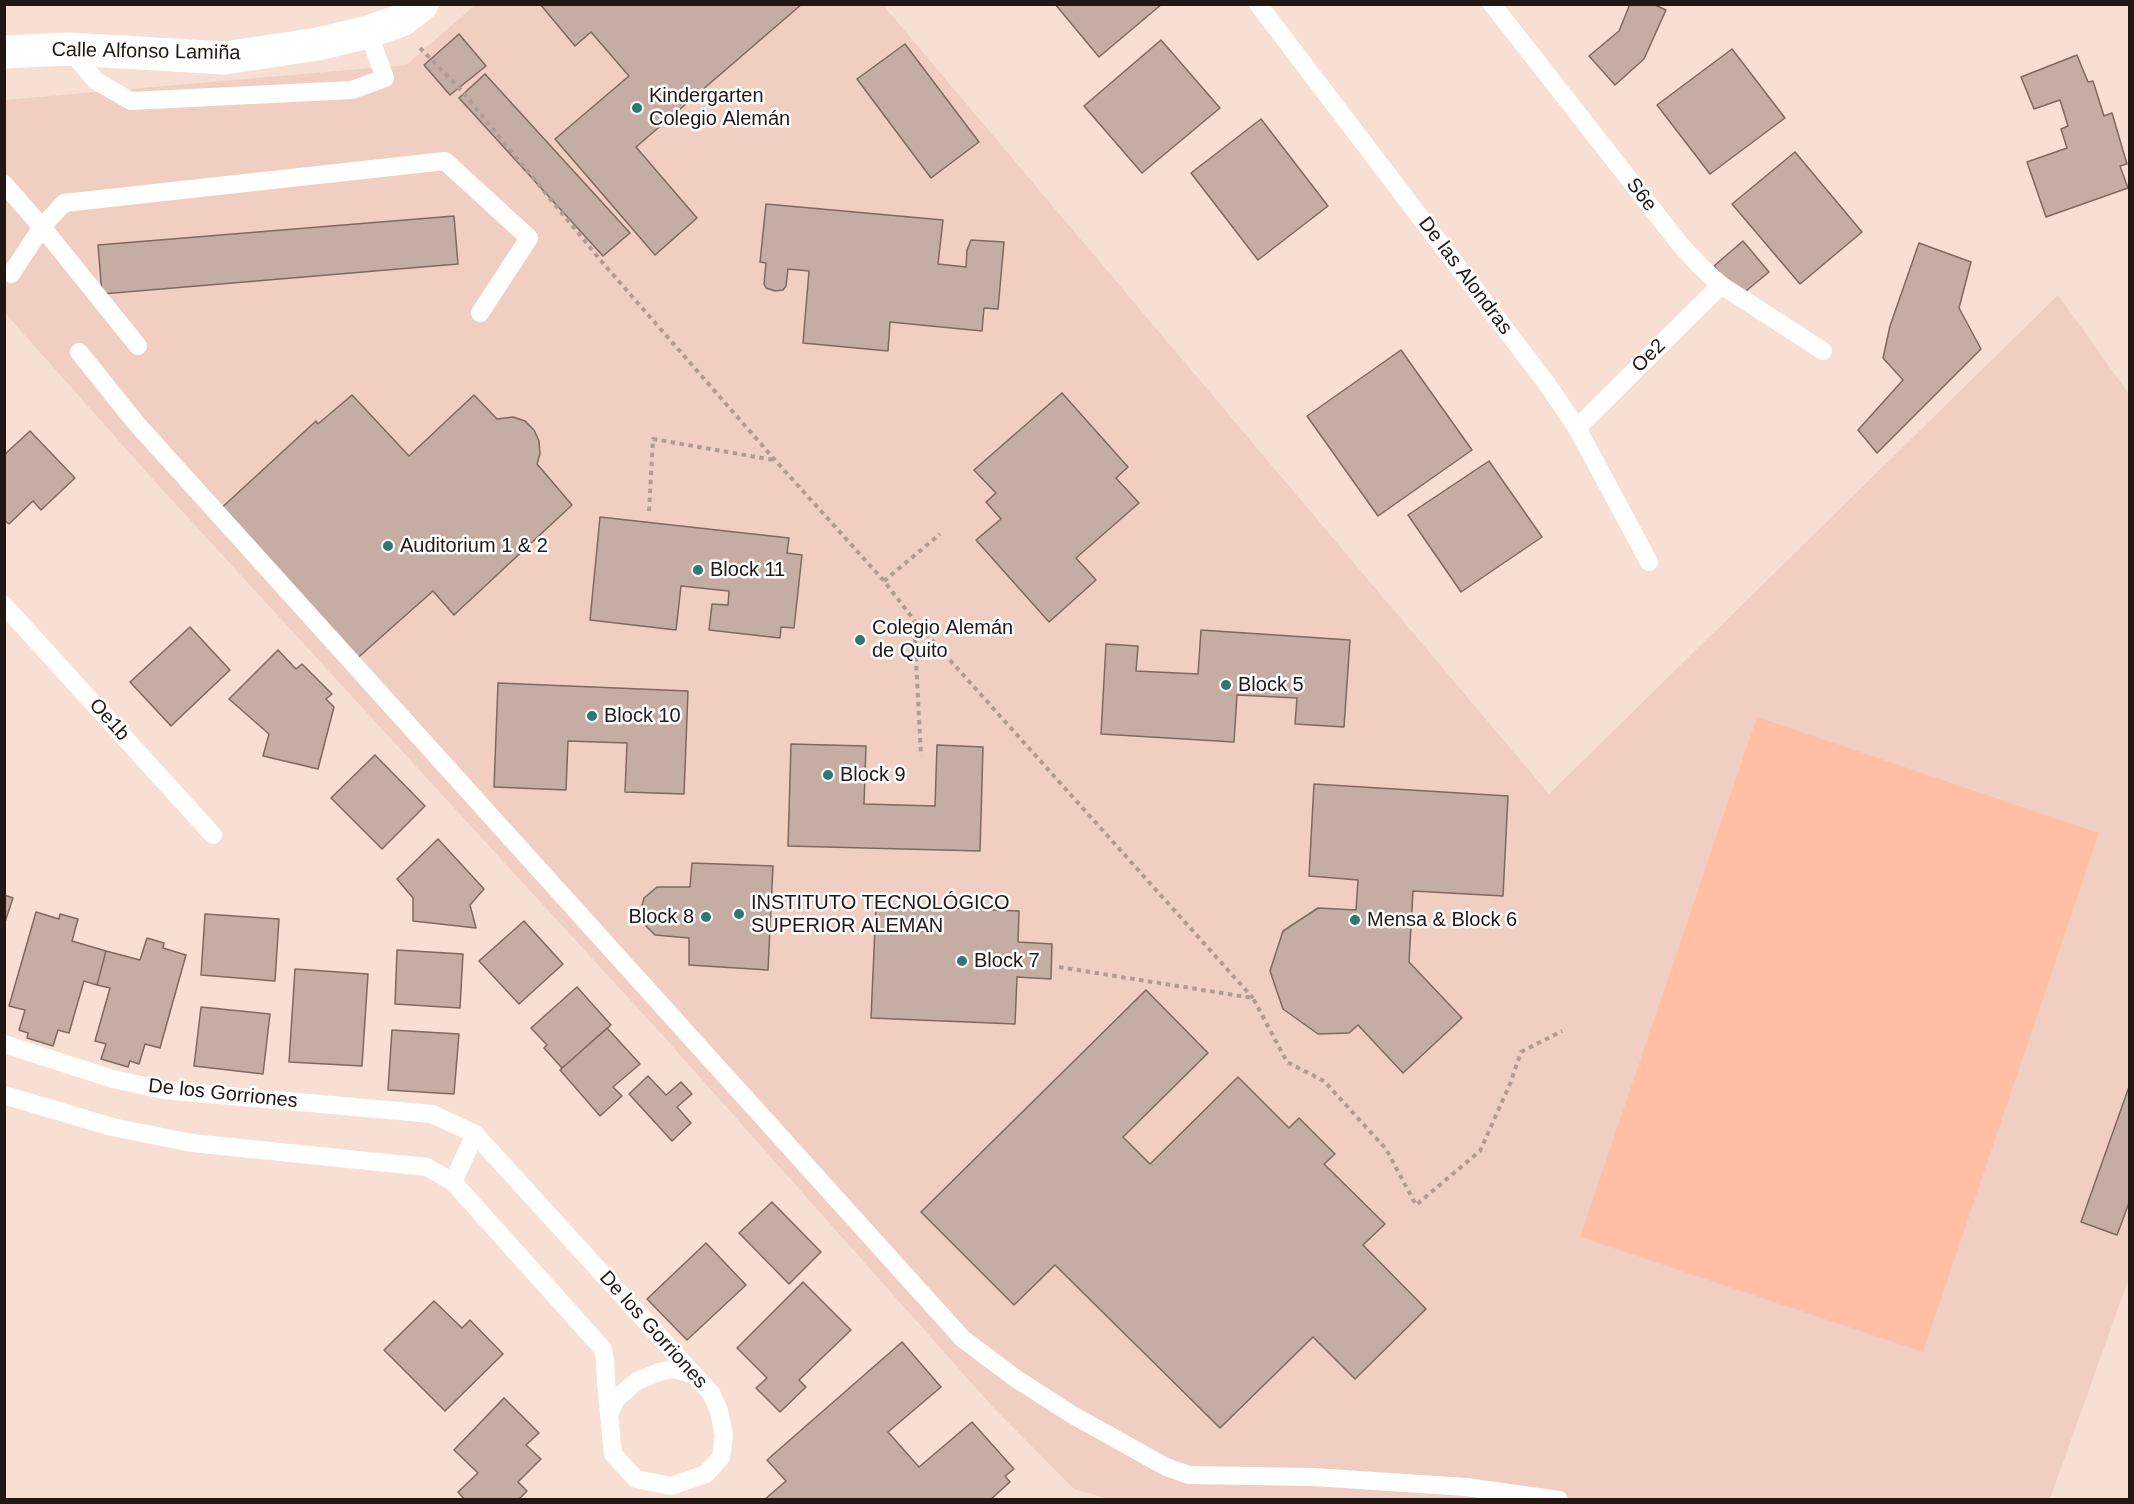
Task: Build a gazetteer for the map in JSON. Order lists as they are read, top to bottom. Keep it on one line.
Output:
{"streets":{"street":["Calle Alfonso Lamiña"],"lane":["S6e","De las Alondras","Oe2","Oe1b","De los Gorriones"]},"crossings":[["S6e","Oe2"],["De las Alondras","Oe2"]],"places":["Kindergarten Colegio Alemán","Auditorium 1 & 2","Block 11","Colegio Alemán de Quito","Block 5","Block 10","Block 9","INSTITUTO TECNOLÓGICO SUPERIOR ALEMAN","Block 8","Mensa & Block 6","Block 7"]}
